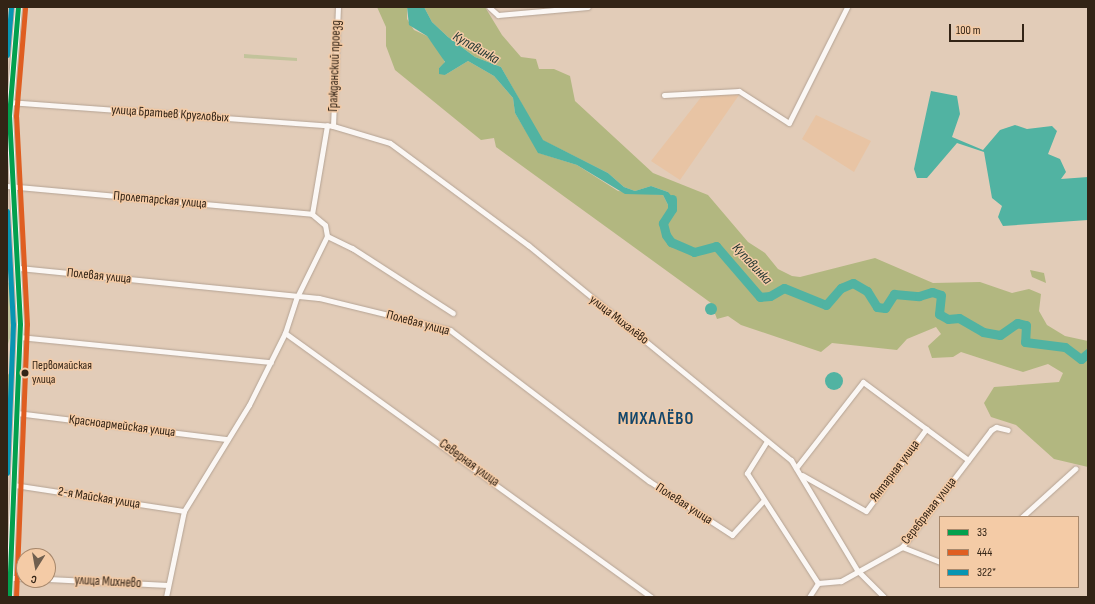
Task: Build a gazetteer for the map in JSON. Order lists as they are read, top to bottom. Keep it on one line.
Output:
{"streets":{"street":["Гражданский проезд","улица Братьев Кругловых","Пролетарская улица","Полевая улица","улица Михалёво","Красноармейская улица","Северная улица","Янтарная улица","2-я Майская улица","Серебряная улица","улица Михнево"]},"crossings":[["Гражданский проезд","улица Братьев Кругловых"],["Гражданский проезд","Пролетарская улица"],["Гражданский проезд","улица Михалёво"],["улица Братьев Кругловых","улица Михалёво"],["улица Михалёво","Янтарная улица"],["улица Михалёво","Серебряная улица"]],"districts":["МИХАЛЁВО"],"water":["Купавинка"],"places":["Первомайская улица"],"lines":["transit line 33","transit line 322*","transit line 444"],"legend":["33","444","322*"],"scale_bar":"100 m","north":"bottom"}
